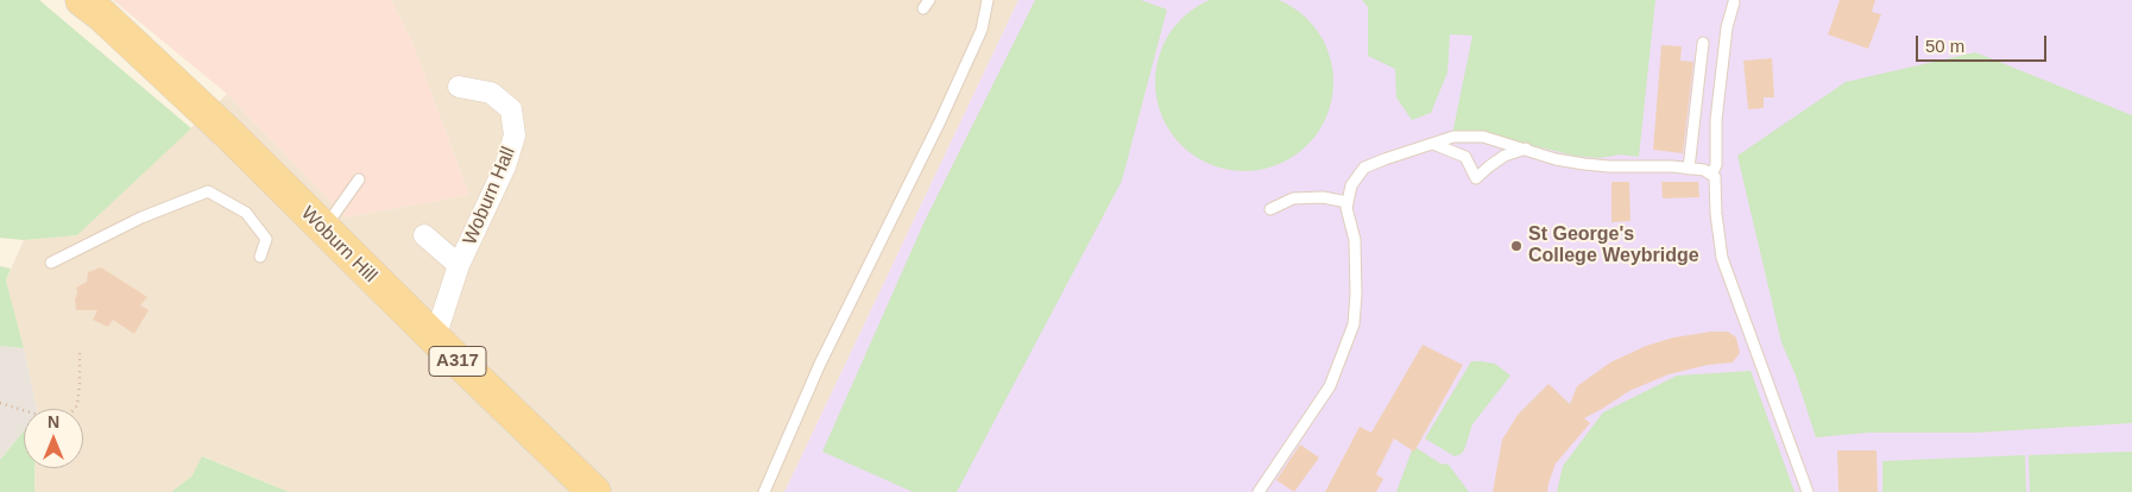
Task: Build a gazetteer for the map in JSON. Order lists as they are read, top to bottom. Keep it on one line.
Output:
{"streets":{"main road":["Woburn Hill","A317"],"street":["Woburn Hall"]},"crossings":[["Woburn Hall","Woburn Hill"]],"places":["St George's College Weybridge"],"scale_bar":"50 m","north":"top"}
